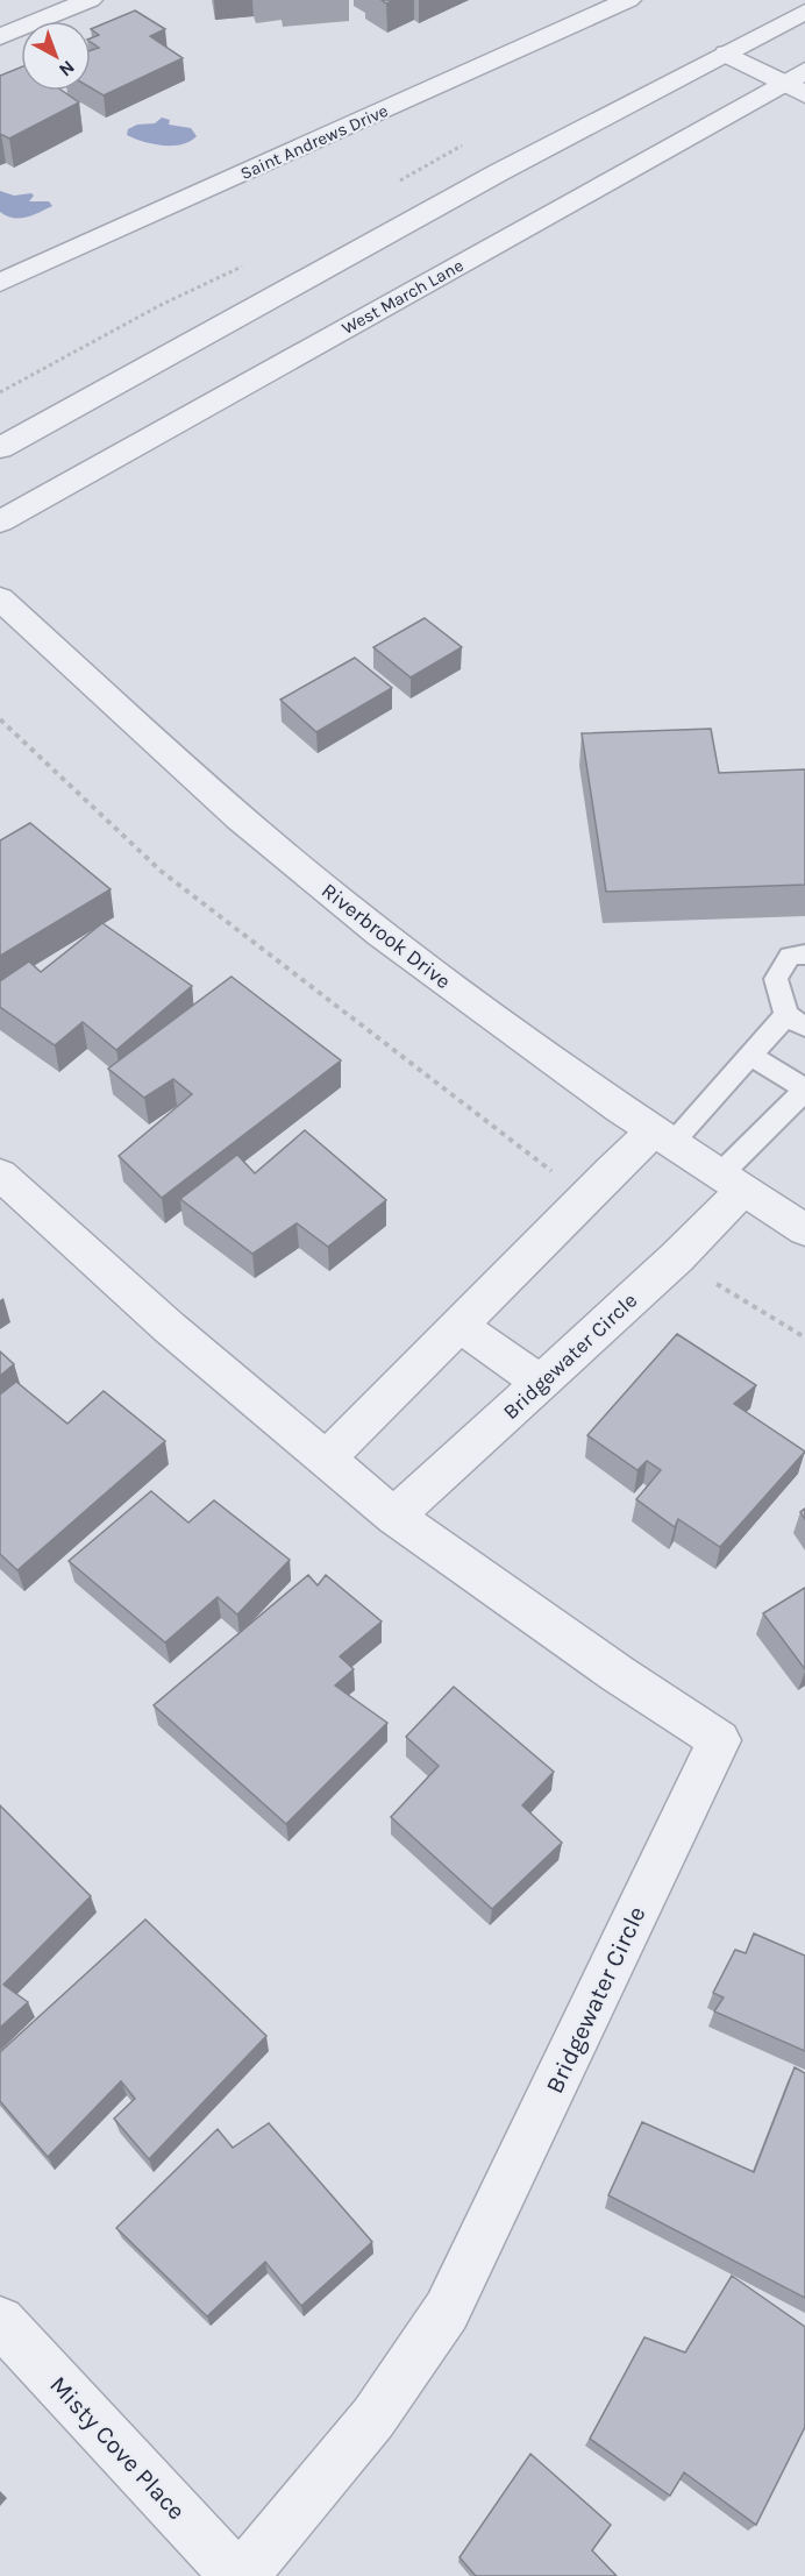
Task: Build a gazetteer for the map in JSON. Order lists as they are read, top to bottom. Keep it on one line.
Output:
{"streets":{"street":["Saint Andrews Drive","West March Lane","Riverbrook Drive","Bridgewater Circle","Misty Cove Place"]},"crossings":[["Riverbrook Drive","Bridgewater Circle"]],"north":"bottom right"}
